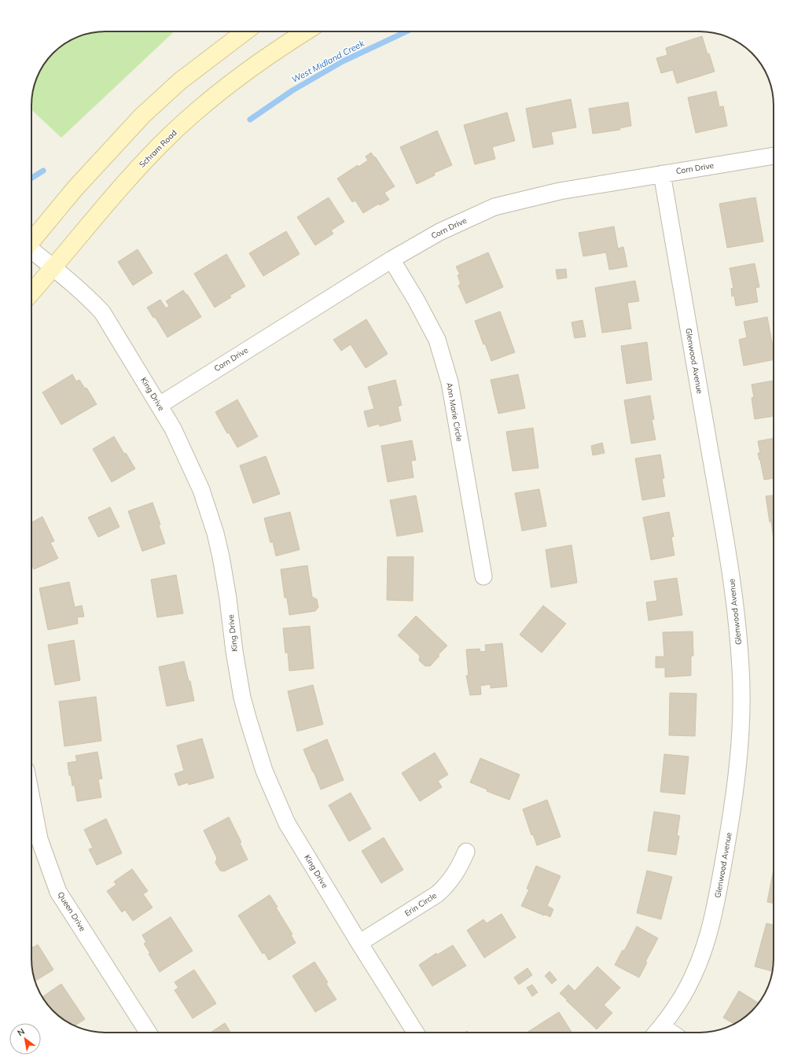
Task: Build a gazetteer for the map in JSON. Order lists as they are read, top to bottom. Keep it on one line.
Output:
{"streets":{"main road":["Schram Road"],"street":["Corn Drive","Glenwood Avenue","King Drive","Ann Marie Circle","Erin Circle","Queen Drive"]},"crossings":[["Schram Road","King Drive"],["Corn Drive","Glenwood Avenue"],["Corn Drive","King Drive"],["Corn Drive","Ann Marie Circle"],["King Drive","Erin Circle"]],"water":["West Midland Creek"],"north":"top left"}
